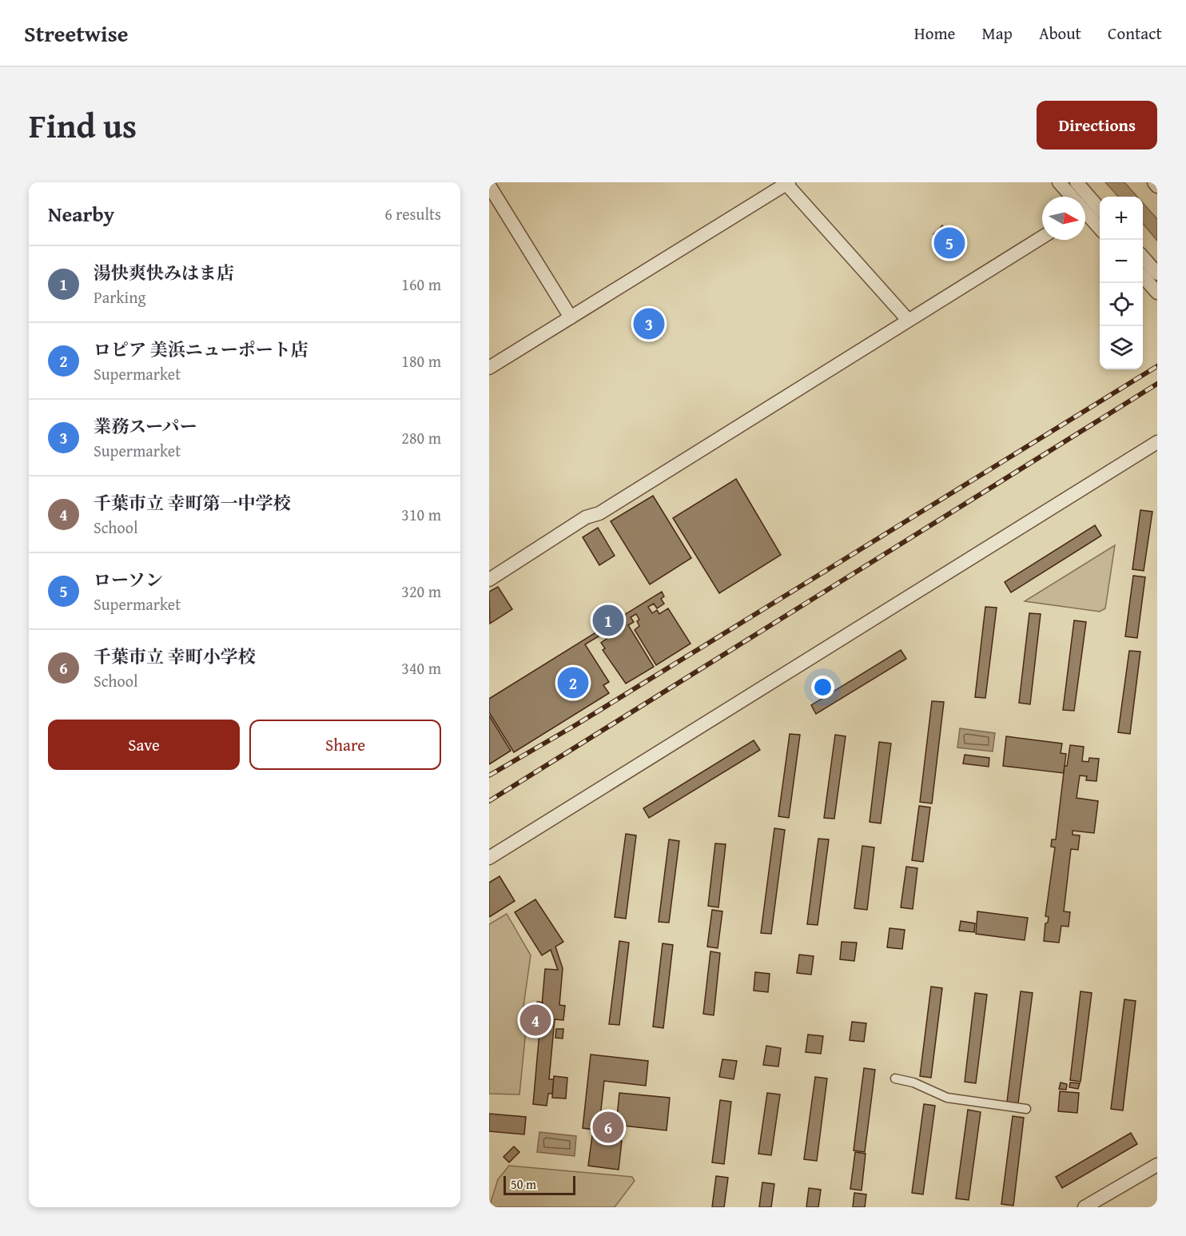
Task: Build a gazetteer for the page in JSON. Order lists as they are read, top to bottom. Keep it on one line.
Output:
{"scale_bar":"50 m","north":"right","page":{"header":"Streetwise","nav":["Home","Map","About","Contact"],"title":"Find us","buttons":["Directions",["Save","Share"]],"heading":["Nearby","6 results"],"map_buttons":["+","−"],"pins":["5","3","1","2","4","6"],"list":[{"mark":"1","name":"湯快爽快みはま店","note":"Parking","value":"160 m"},{"mark":"2","name":"ロピア 美浜ニューポート店","note":"Supermarket","value":"180 m"},{"mark":"3","name":"業務スーパー","note":"Supermarket","value":"280 m"},{"mark":"4","name":"千葉市立 幸町第一中学校","note":"School","value":"310 m"},{"mark":"5","name":"ローソン","note":"Supermarket","value":"320 m"},{"mark":"6","name":"千葉市立 幸町小学校","note":"School","value":"340 m"}],"scale":"50 m"}}
